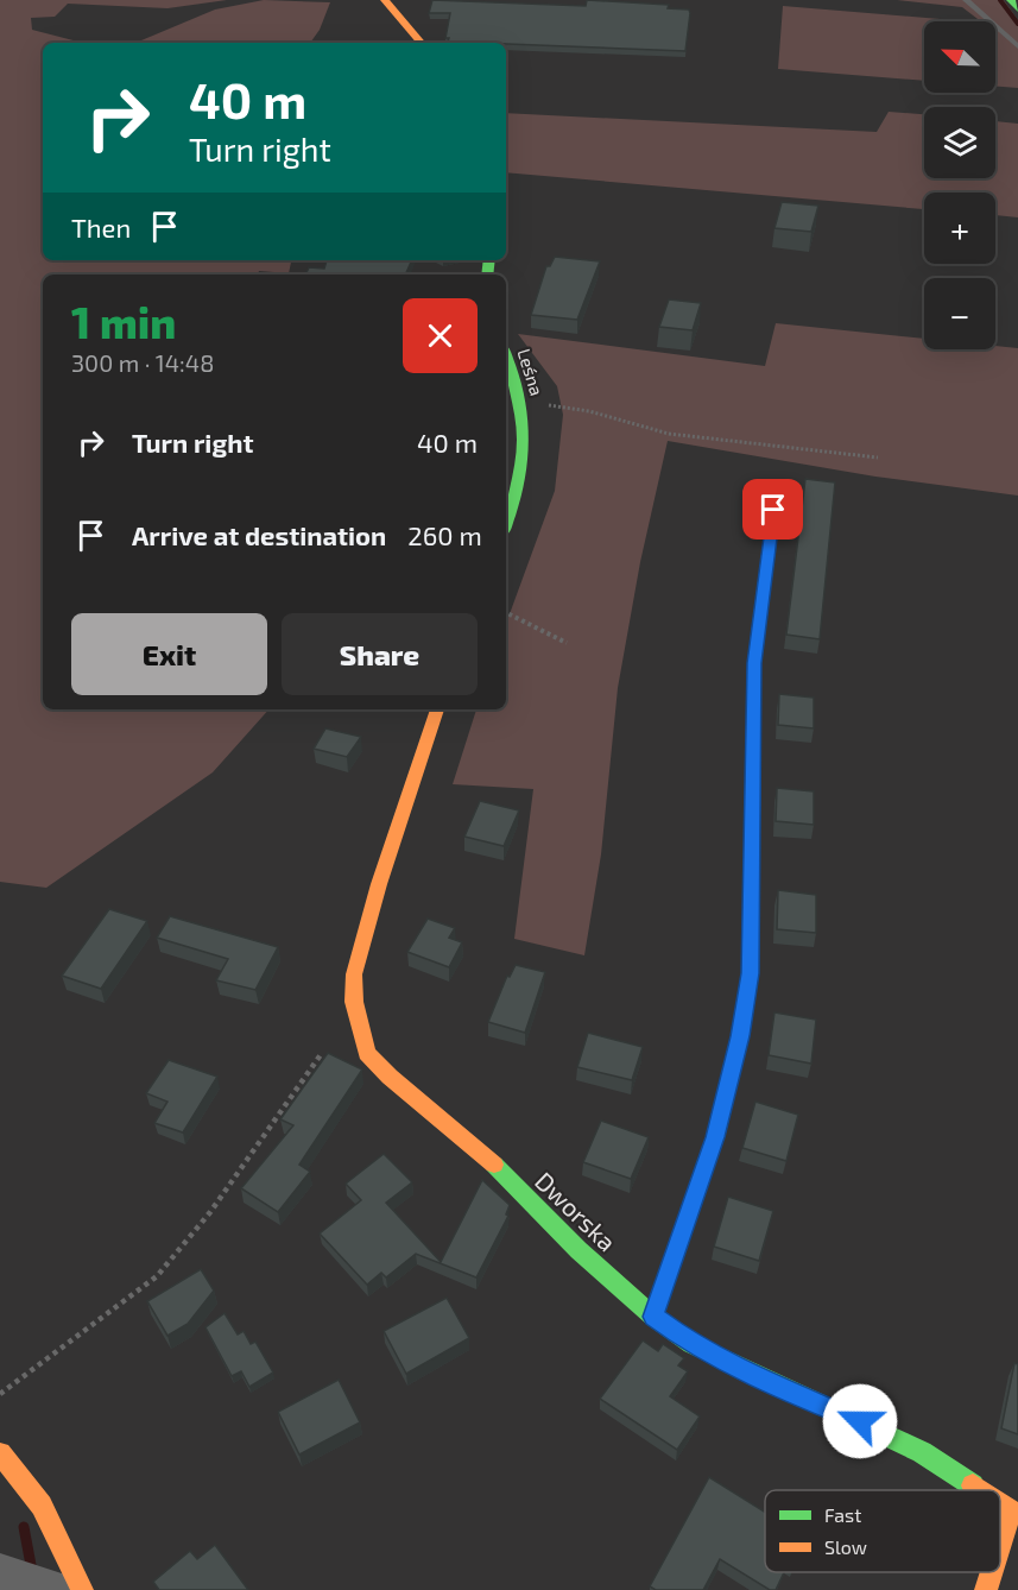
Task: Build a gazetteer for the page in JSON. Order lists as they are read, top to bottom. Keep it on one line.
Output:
{"streets":{"main road":["Leśna","Dworska"]},"legend":["Fast","Slow"],"north":"top left","page":{"map_buttons":["+","−"],"turn":["40 m","Turn right"],"then":"Then","heading":["1 min","300 m · 14:48"],"list":[{"name":"Turn right","value":"40 m"},{"name":"Arrive at destination","value":"260 m"}],"buttons":["Exit","Share"]}}
